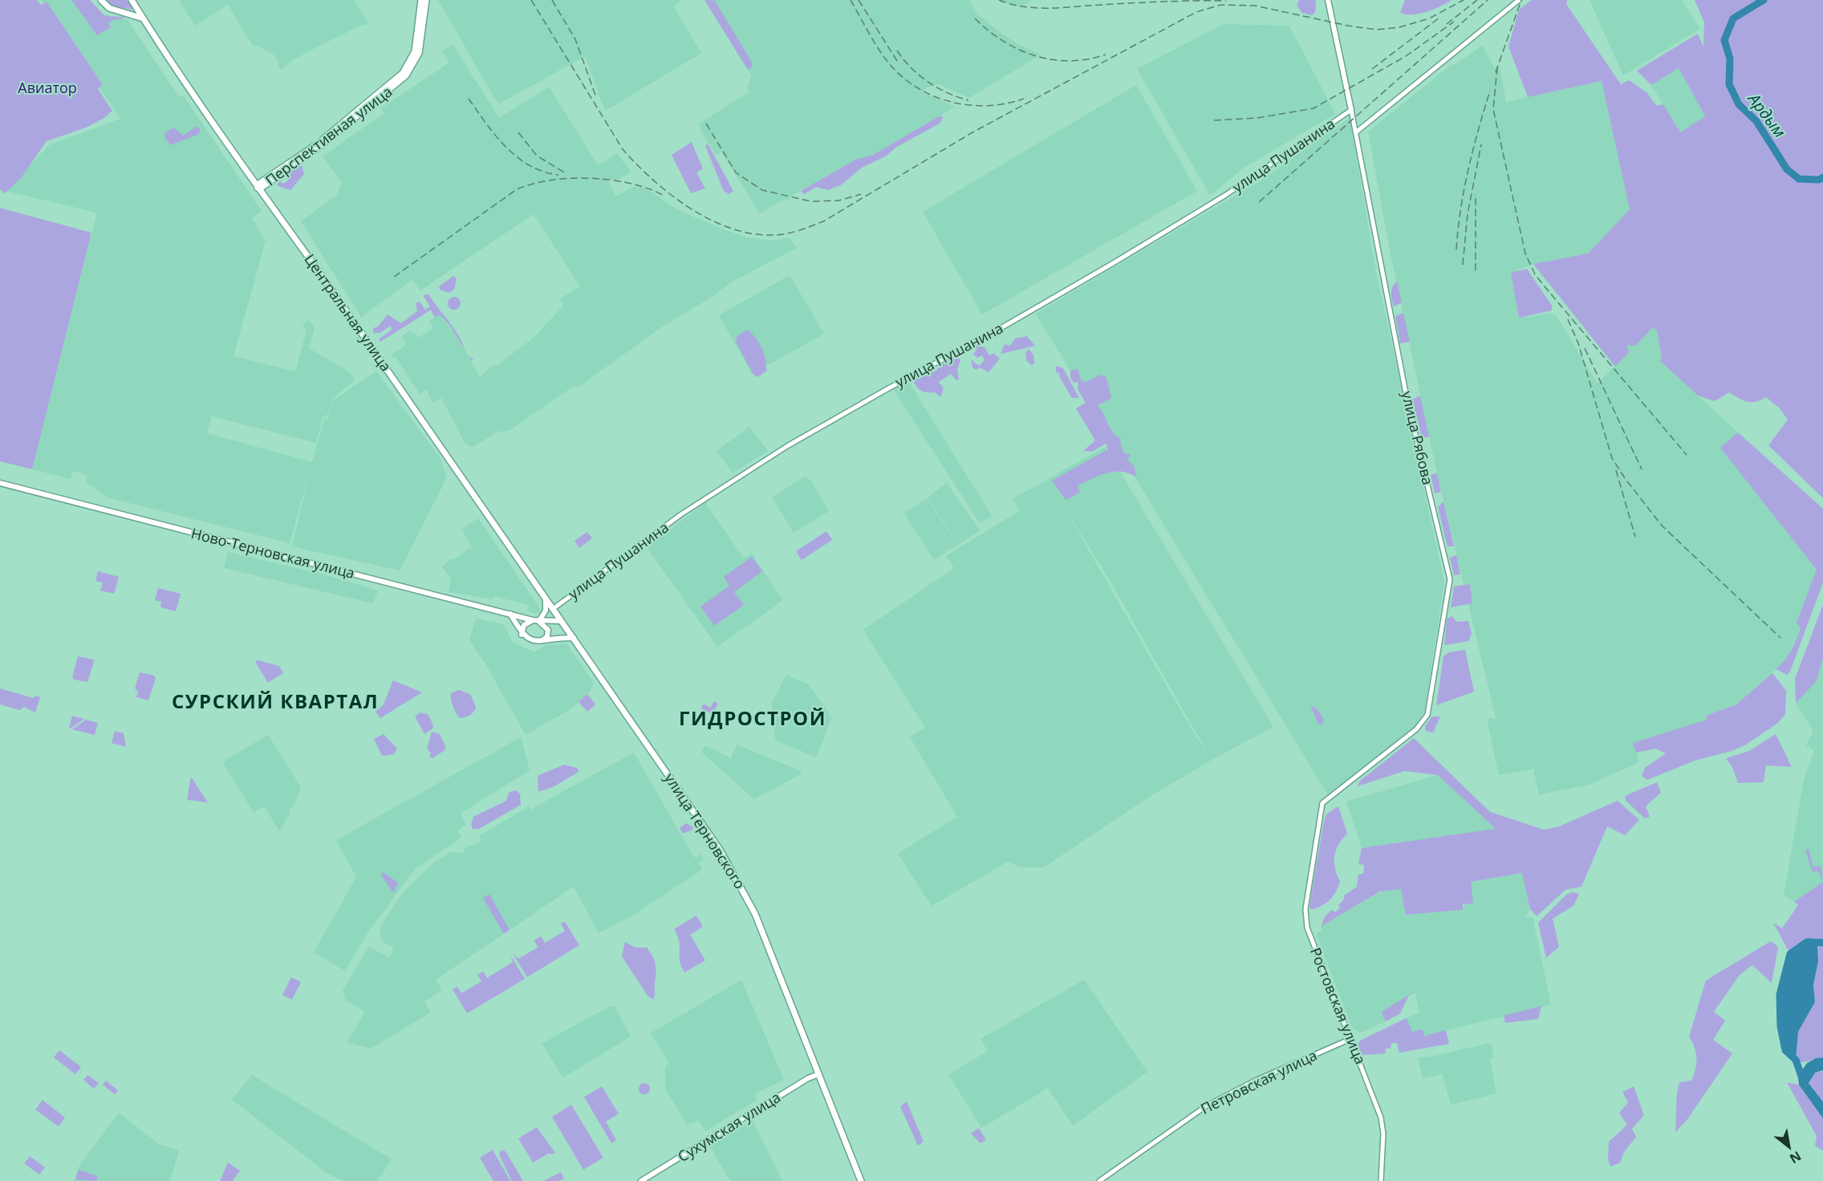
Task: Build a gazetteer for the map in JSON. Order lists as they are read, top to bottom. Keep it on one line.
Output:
{"streets":{"main road":["Перспективная улица","Центральная улица","улица Рябова","Ново-Терновская улица","улица Терновского","Сухумская улица"],"street":["улица Пушанина","Ростовская улица","Петровская улица"]},"crossings":[["Перспективная улица","Центральная улица"],["улица Пушанина","Центральная улица"],["улица Пушанина","улица Рябова"],["улица Пушанина","улица Терновского"],["Центральная улица","улица Терновского"],["улица Рябова","Ростовская улица"],["улица Терновского","Сухумская улица"],["Ростовская улица","Петровская улица"]],"districts":["СУРСКИЙ КВАРТАЛ","ГИДРОСТРОЙ"],"water":["Ардым"],"parks":["Авиатор"],"north":"bottom right"}
